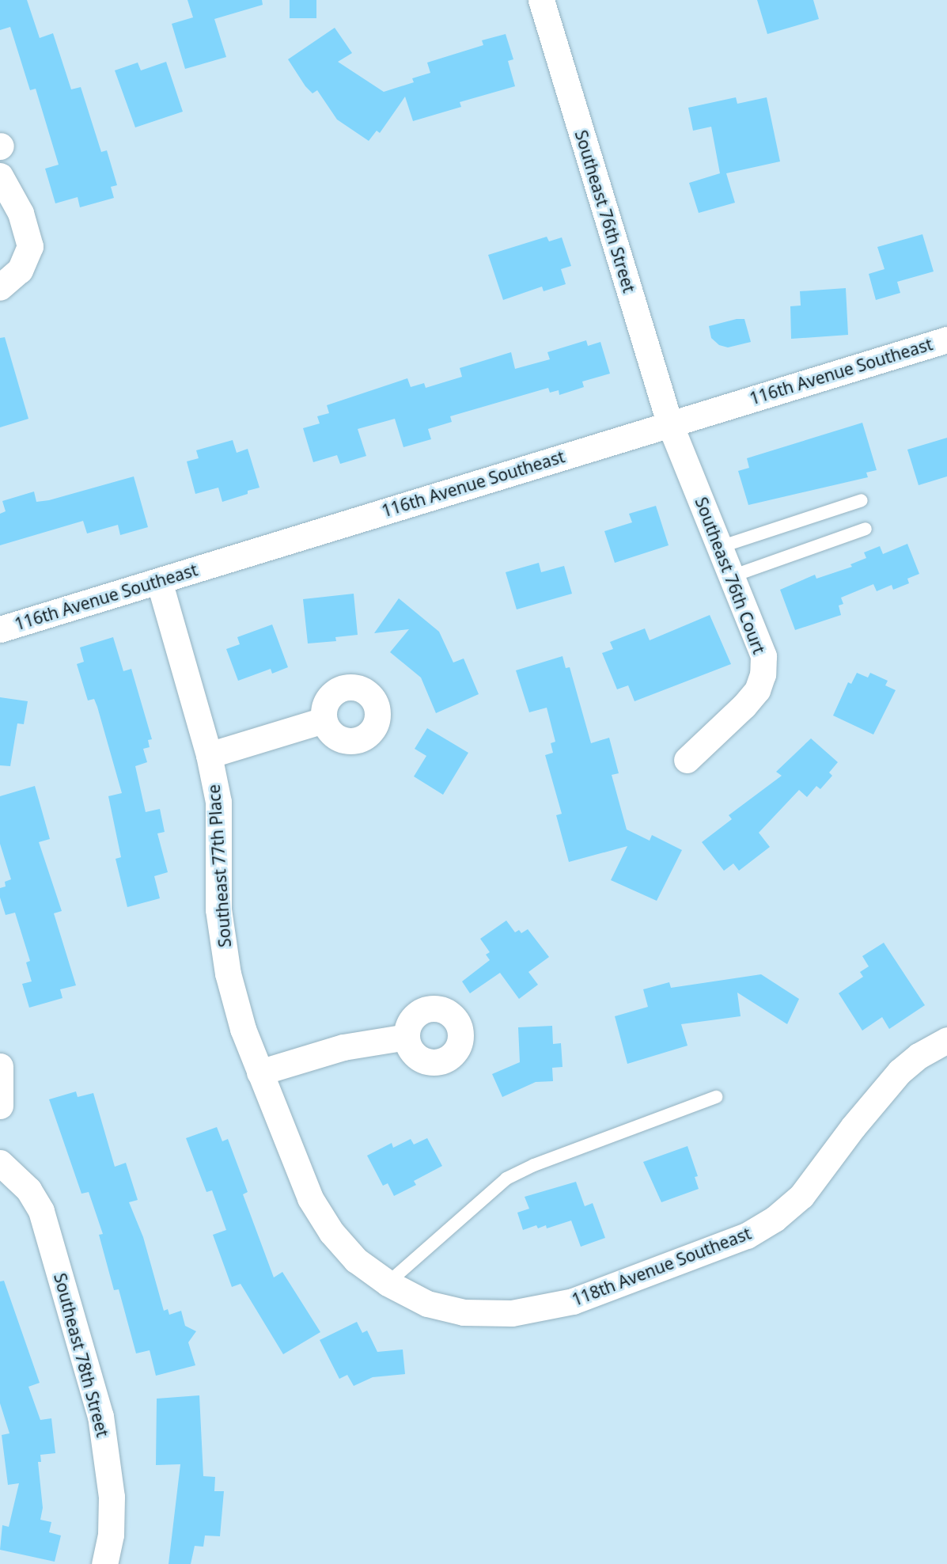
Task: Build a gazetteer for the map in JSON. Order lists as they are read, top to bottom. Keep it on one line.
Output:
{"streets":{"street":["Southeast 76th Street","116th Avenue Southeast","Southeast 76th Court","Southeast 77th Place","118th Avenue Southeast","Southeast 78th Street"]},"crossings":[["Southeast 76th Street","116th Avenue Southeast"],["Southeast 76th Street","Southeast 76th Court"],["116th Avenue Southeast","Southeast 76th Court"],["116th Avenue Southeast","Southeast 77th Place"],["Southeast 77th Place","118th Avenue Southeast"]]}
